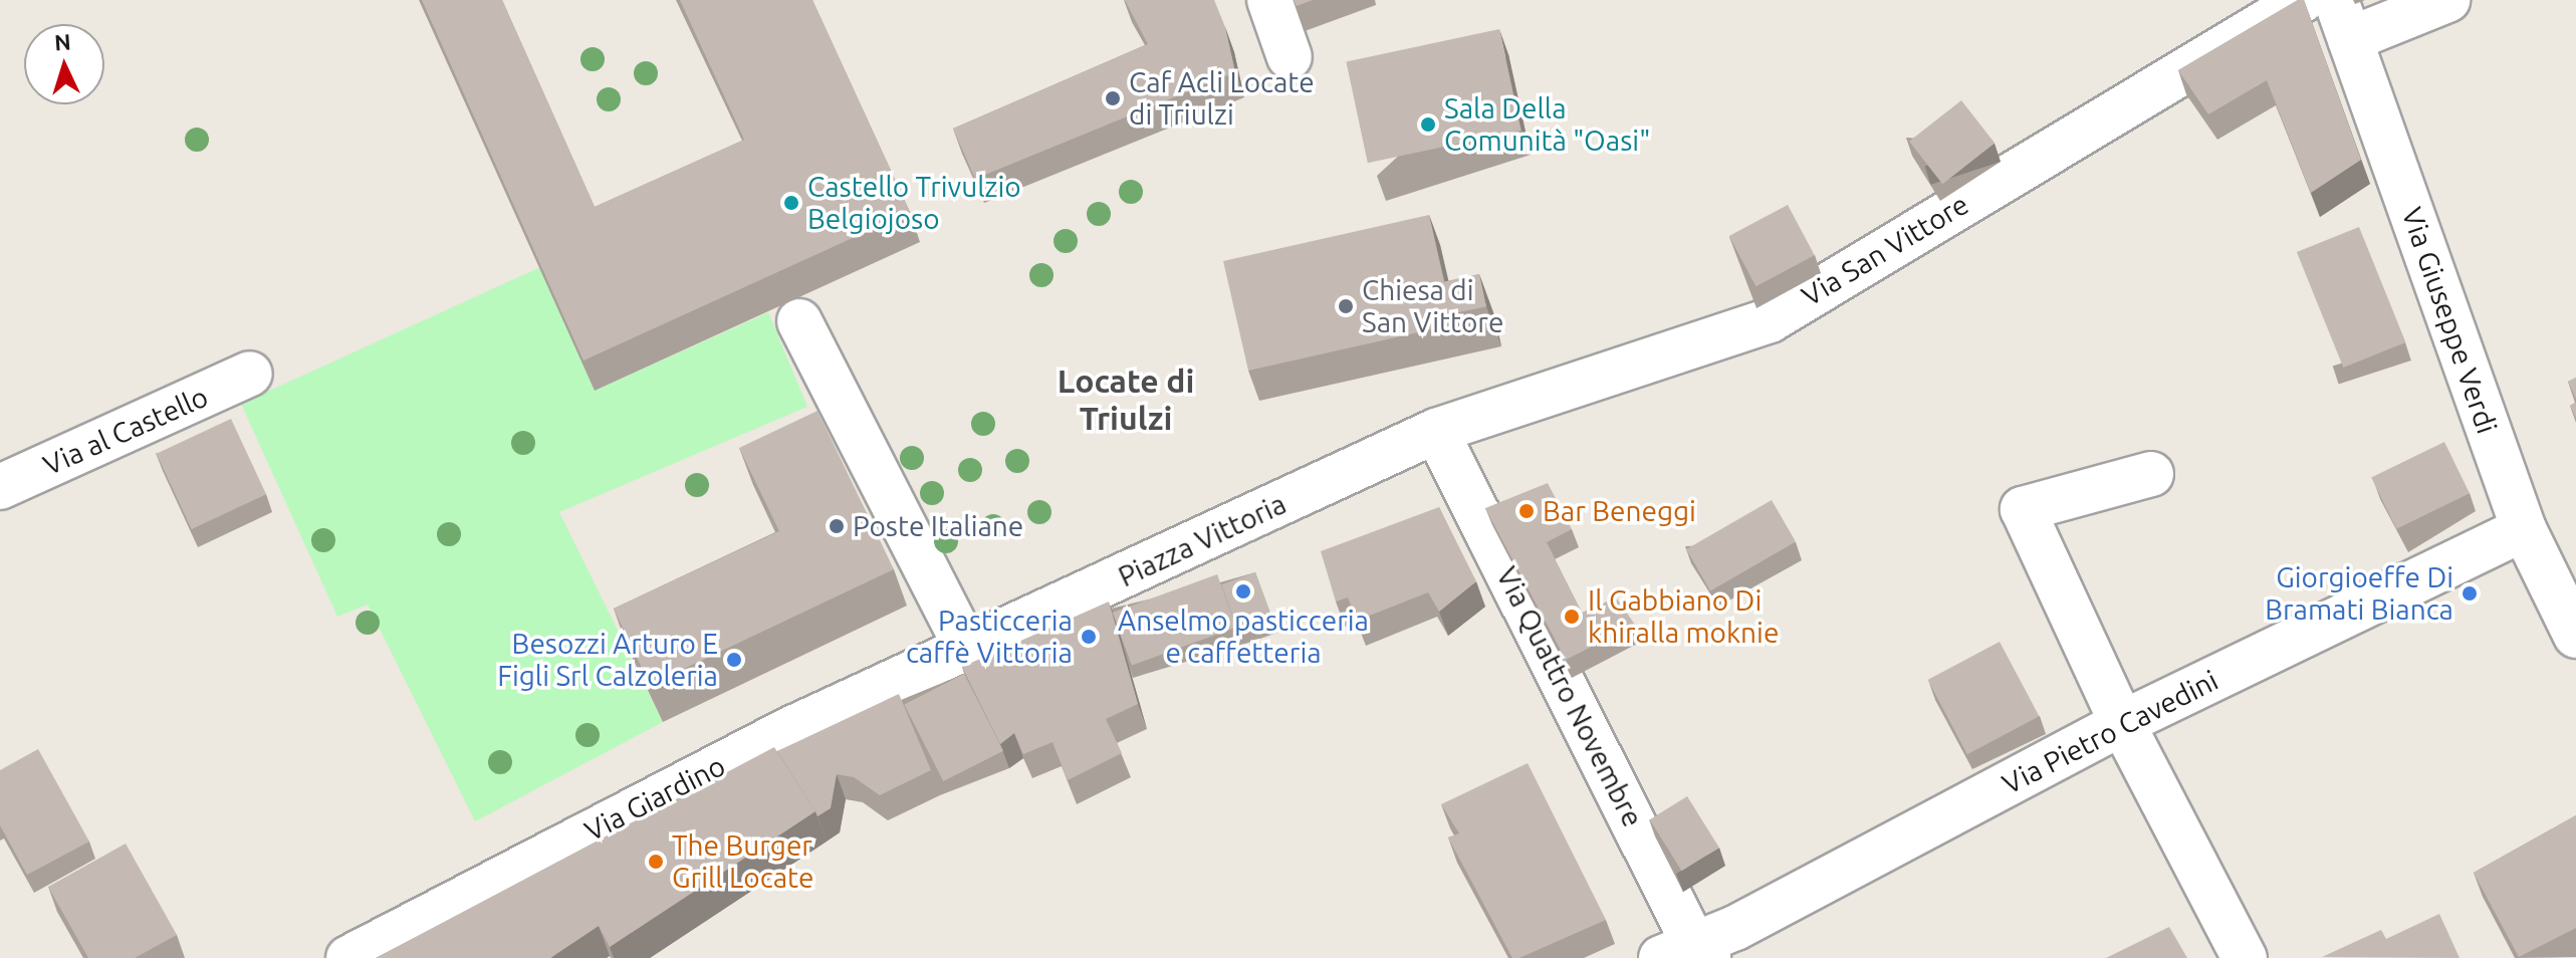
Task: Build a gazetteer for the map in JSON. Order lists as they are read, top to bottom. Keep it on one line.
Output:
{"streets":{"street":["Via San Vittore","Via Giuseppe Verdi","Via al Castello","Piazza Vittoria","Via Quattro Novembre","Via Pietro Cavedini","Via Giardino"]},"crossings":[["Via San Vittore","Piazza Vittoria"],["Via San Vittore","Via Quattro Novembre"],["Via Giuseppe Verdi","Via Pietro Cavedini"],["Piazza Vittoria","Via Quattro Novembre"],["Piazza Vittoria","Via Giardino"],["Via Quattro Novembre","Via Pietro Cavedini"]],"districts":["Locate di Triulzi"],"places":["Caf Acli Locate di Triulzi","Sala Della Comunità \"Oasi\"","Castello Trivulzio Belgiojoso","Chiesa di San Vittore","Bar Beneggi","Poste Italiane","Anselmo pasticceria e caffetteria","Giorgioeffe Di Bramati Bianca","Il Gabbiano Di khiralla moknie","Pasticceria caffè Vittoria","Besozzi Arturo E Figli Srl Calzoleria","The Burger Grill Locate"],"north":"top"}
